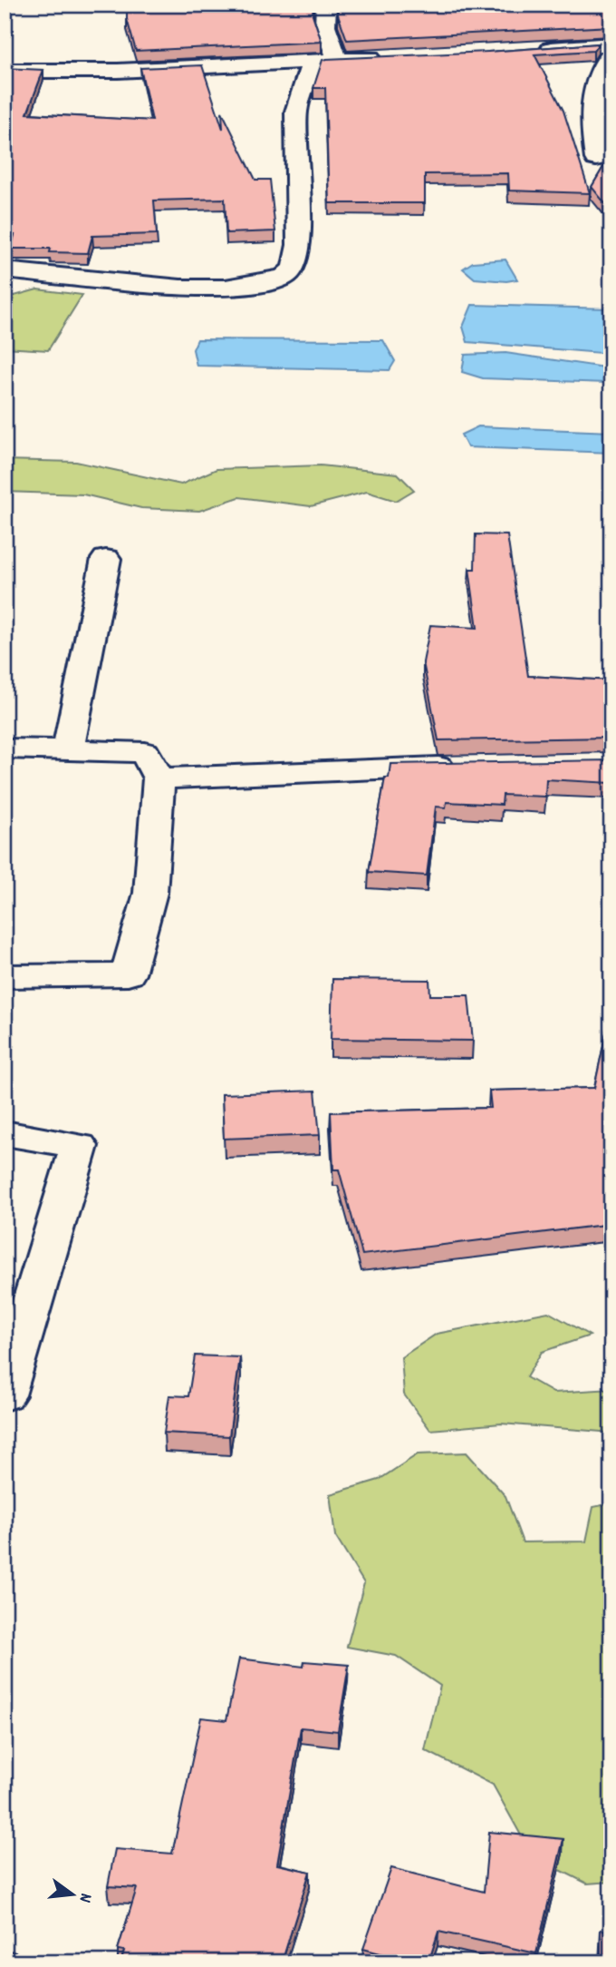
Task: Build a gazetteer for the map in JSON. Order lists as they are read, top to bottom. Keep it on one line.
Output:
{"north":"right"}
